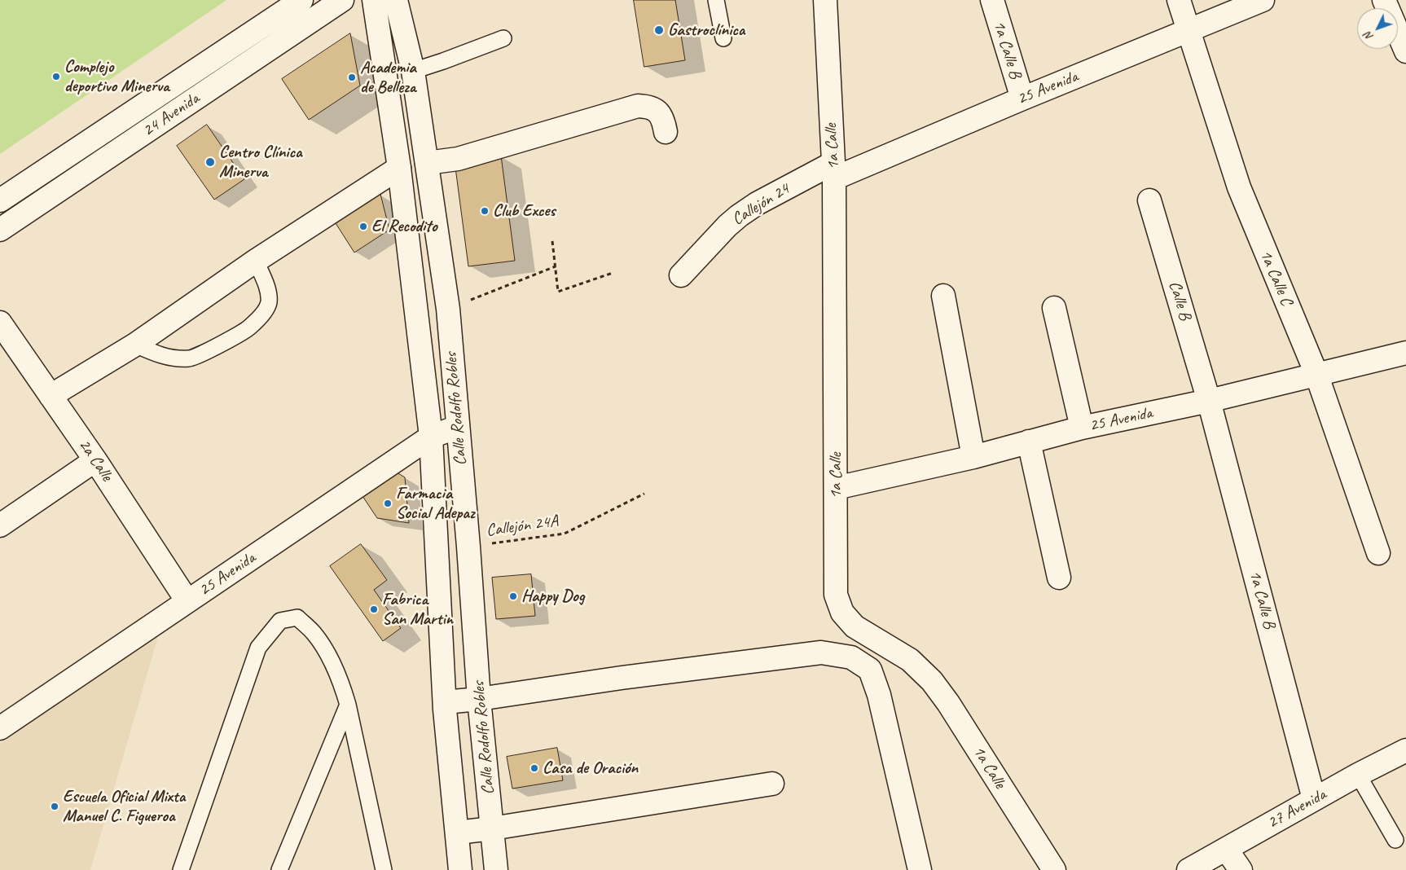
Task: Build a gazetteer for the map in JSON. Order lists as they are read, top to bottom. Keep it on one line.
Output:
{"streets":{"street":["1a Calle B","25 Avenida","24 Avenida","1a Calle","Callejón 24","1a Calle C","Calle B","Calle Rodolfo Robles","2a Calle","27 Avenida"],"path":["Callejón 24A"]},"crossings":[["1a Calle B","25 Avenida"],["1a Calle B","Calle B"],["1a Calle B","27 Avenida"],["25 Avenida","1a Calle"],["25 Avenida","Callejón 24"],["25 Avenida","1a Calle C"],["25 Avenida","Calle B"],["25 Avenida","Calle Rodolfo Robles"],["25 Avenida","2a Calle"],["1a Calle","Callejón 24"],["Calle Rodolfo Robles","Callejón 24A"]],"places":["Gastroclínica","Complejo deportivo Minerva","Academia de Belleza","Centro Clínica Minerva","Club Exces","El Recodito","Farmacia Social Adepaz","Happy Dog","Fabrica San Martin","Casa de Oración","Escuela Oficial Mixta Manuel C. Figueroa"],"north":"bottom left"}
